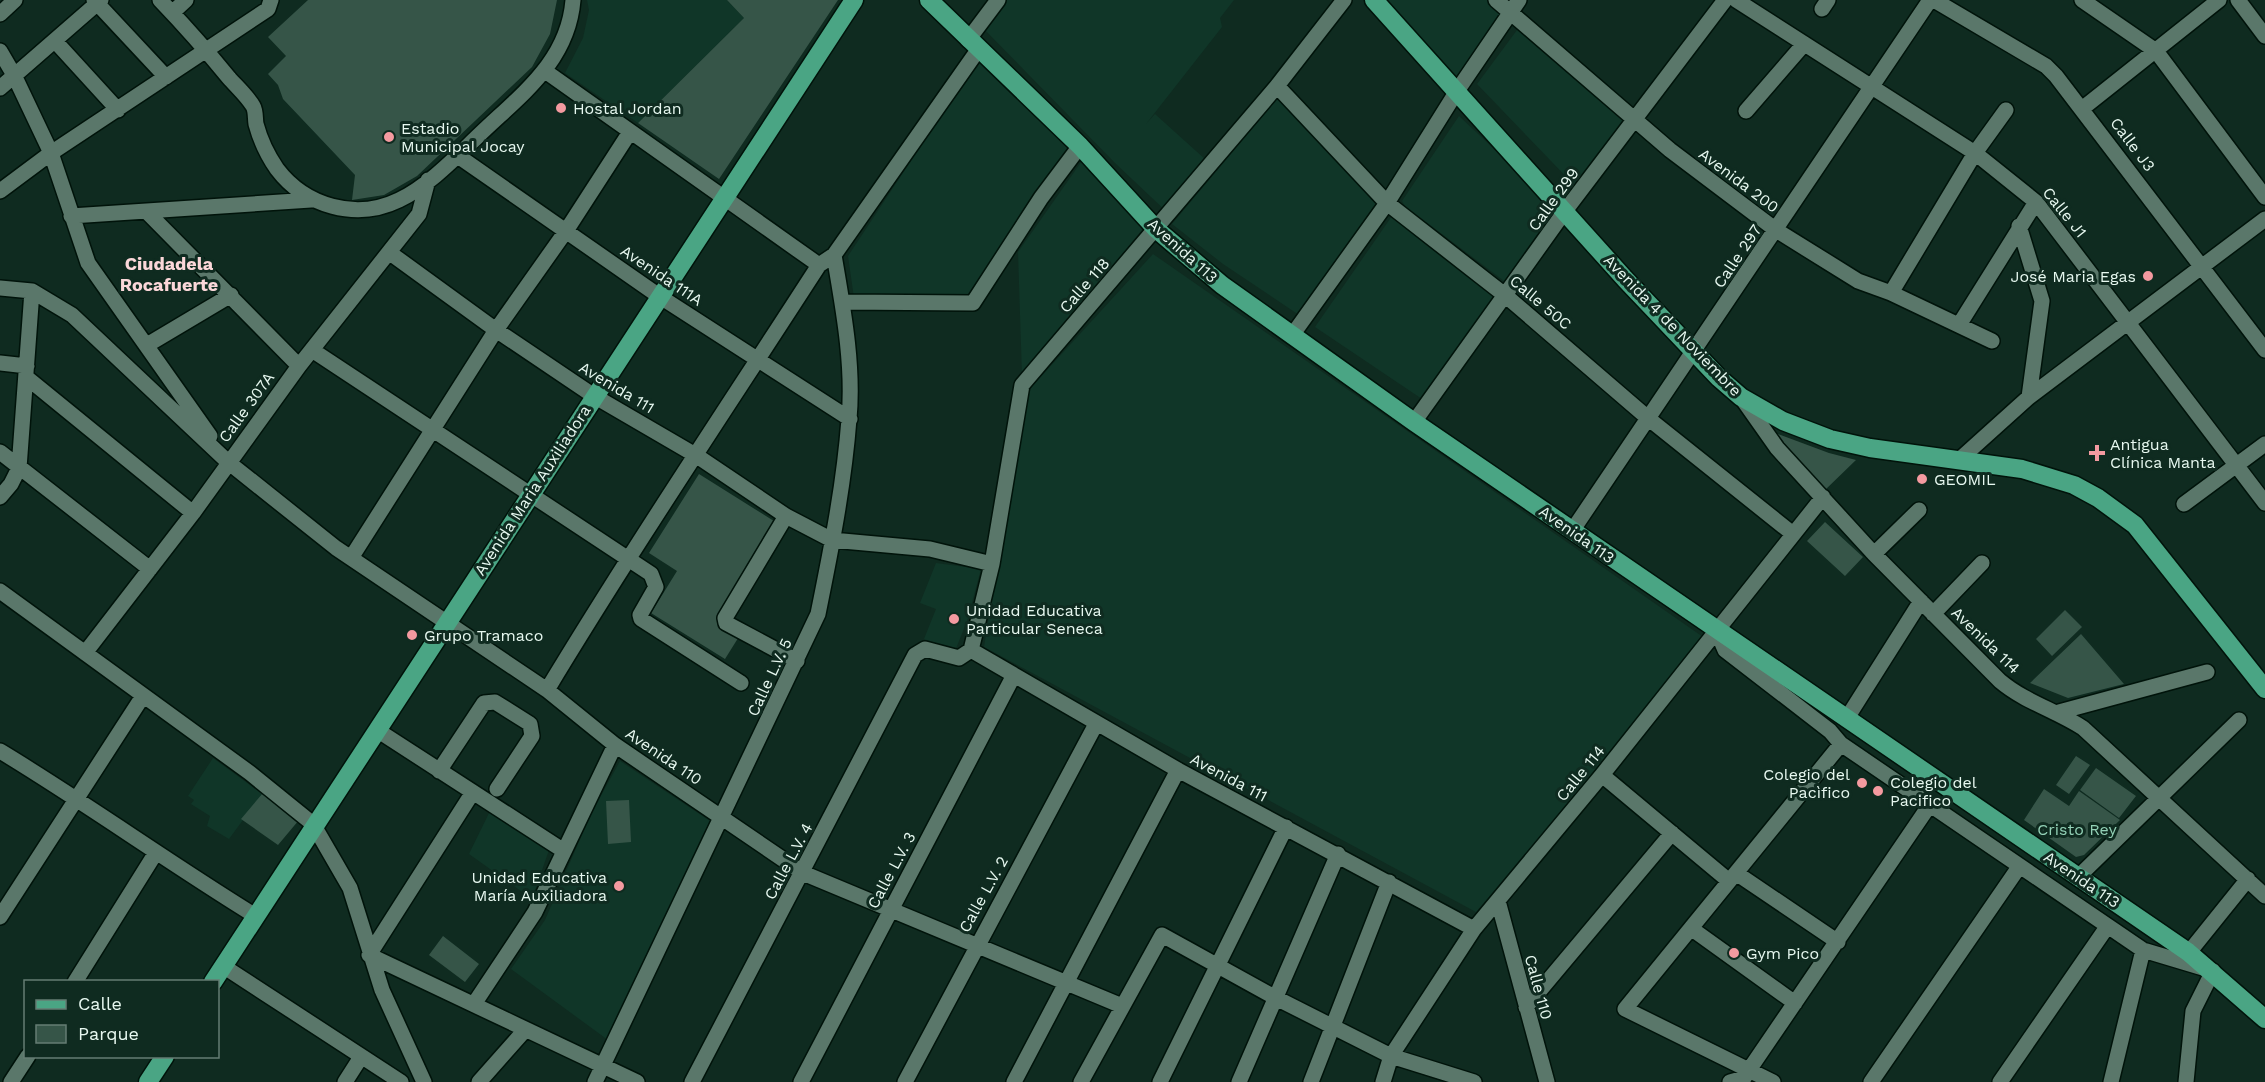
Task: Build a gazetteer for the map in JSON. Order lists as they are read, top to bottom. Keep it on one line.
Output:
{"streets":{"main road":["Avenida 113","Avenida 4 de Noviembre","Avenida Maria Auxiliadora"],"street":["Calle J3","Avenida 200","Calle 299","Calle J1","Calle 297","Avenida 111A","Calle 118","Calle 50C","Avenida 111","Calle 307A","Avenida 114","Calle L.V. 5","Avenida 110","Calle 114","Calle L.V. 4","Calle L.V. 3","Calle L.V. 2","Calle 110"]},"crossings":[["Calle J3","Calle 297"],["Avenida 200","Calle 299"],["Avenida 200","Calle 297"],["Calle 299","Avenida 113"],["Calle 299","Calle 50C"],["Calle 299","Avenida 4 de Noviembre"],["Calle J1","Calle 297"],["Avenida 113","Calle 297"],["Avenida 113","Calle 118"],["Avenida 113","Calle 114"],["Calle 297","Calle 50C"],["Calle 297","Avenida 4 de Noviembre"],["Avenida 111A","Avenida Maria Auxiliadora"],["Avenida 111A","Calle L.V. 5"],["Calle 118","Calle 50C"],["Calle 118","Avenida 111"],["Calle 118","Calle L.V. 4"],["Calle 50C","Calle 114"],["Avenida 4 de Noviembre","Avenida 114"],["Avenida 111","Calle 307A"],["Avenida 111","Avenida Maria Auxiliadora"],["Avenida 111","Calle L.V. 5"],["Avenida 111","Calle 114"],["Avenida 111","Calle L.V. 4"],["Avenida 111","Calle L.V. 3"],["Avenida 111","Calle L.V. 2"],["Calle 307A","Avenida 110"],["Avenida Maria Auxiliadora","Avenida 110"],["Avenida 114","Calle 114"],["Calle L.V. 5","Avenida 110"],["Avenida 110","Calle L.V. 4"],["Avenida 110","Calle L.V. 3"],["Avenida 110","Calle L.V. 2"],["Calle 114","Calle 110"]],"districts":["Ciudadela Rocafuerte"],"parks":["Cristo Rey"],"places":{"other":["Hostal Jordan","Estadio Municipal Jocay","José Maria Egas","GEOMIL","Unidad Educativa Particular Seneca","Grupo Tramaco","Colegio del Pacìfico","Colegio del Pacifico","Unidad Educativa María Auxiliadora","Gym Pico"],"health":["Antigua Clínica Manta"]},"legend":["Calle","Parque"]}
